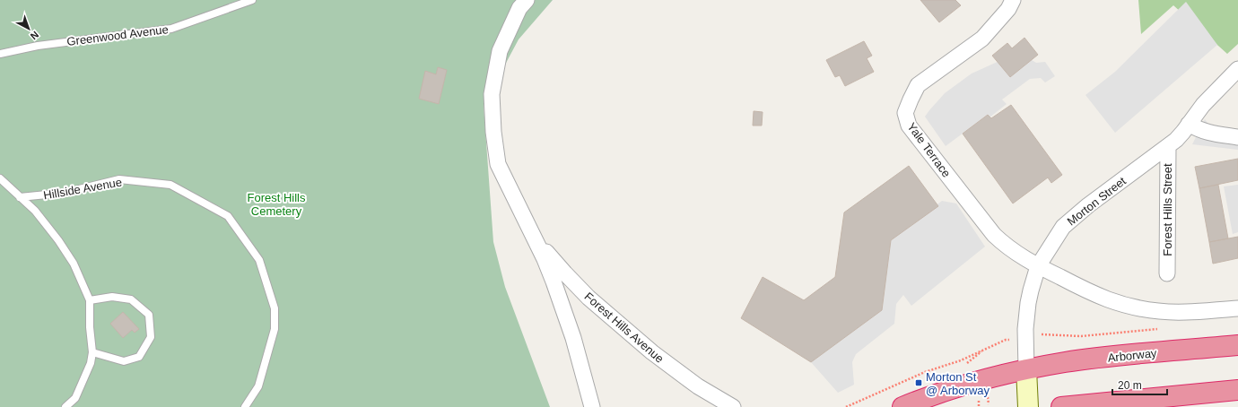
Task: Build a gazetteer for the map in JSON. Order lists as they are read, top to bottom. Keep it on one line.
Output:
{"streets":{"highway":["Arborway"],"street":["Yale Terrace","Morton Street","Forest Hills Street","Forest Hills Avenue"],"lane":["Greenwood Avenue","Hillside Avenue"]},"crossings":[["Yale Terrace","Morton Street"],["Morton Street","Forest Hills Street"],["Morton Street","Arborway"]],"parks":["Forest Hills Cemetery"],"places":{"transit":["Morton St @ Arborway"]},"scale_bar":"20 m","north":"bottom right"}
